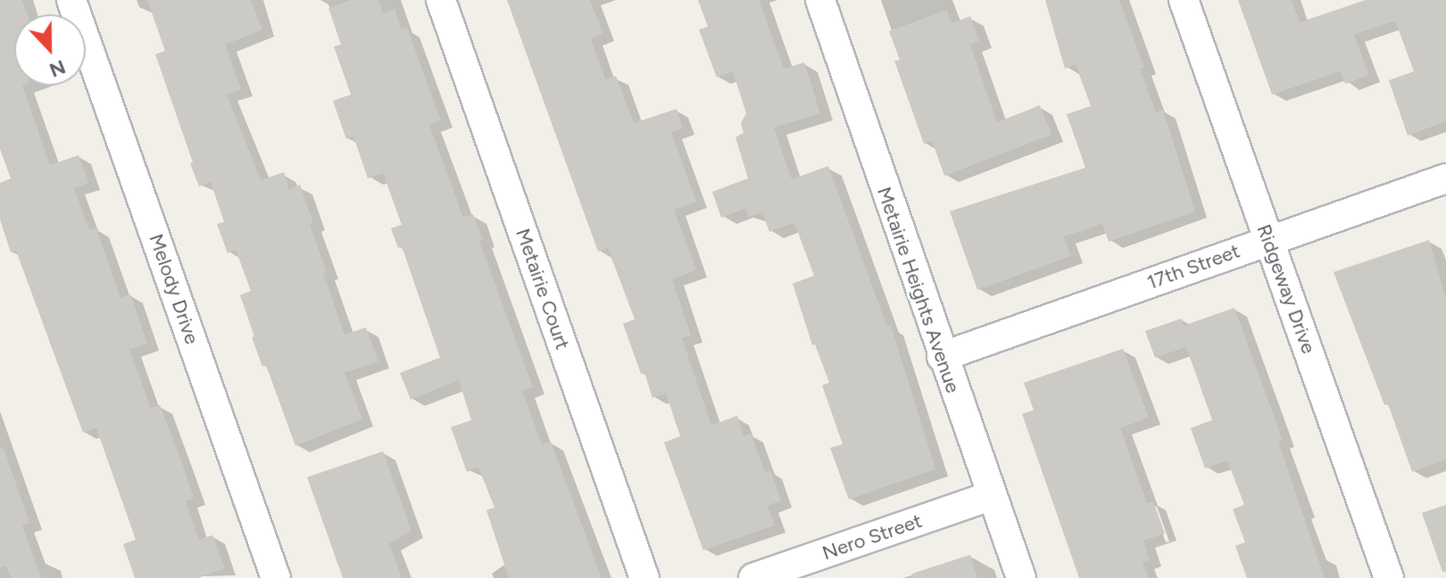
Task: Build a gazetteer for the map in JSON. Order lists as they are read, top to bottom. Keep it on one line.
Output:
{"streets":{"street":["17th Street","Melody Drive","Metairie Court","Ridgeway Drive","Metairie Heights Avenue","Nero Street"]},"crossings":[["17th Street","Ridgeway Drive"],["17th Street","Metairie Heights Avenue"],["Metairie Heights Avenue","Nero Street"]],"north":"bottom"}
